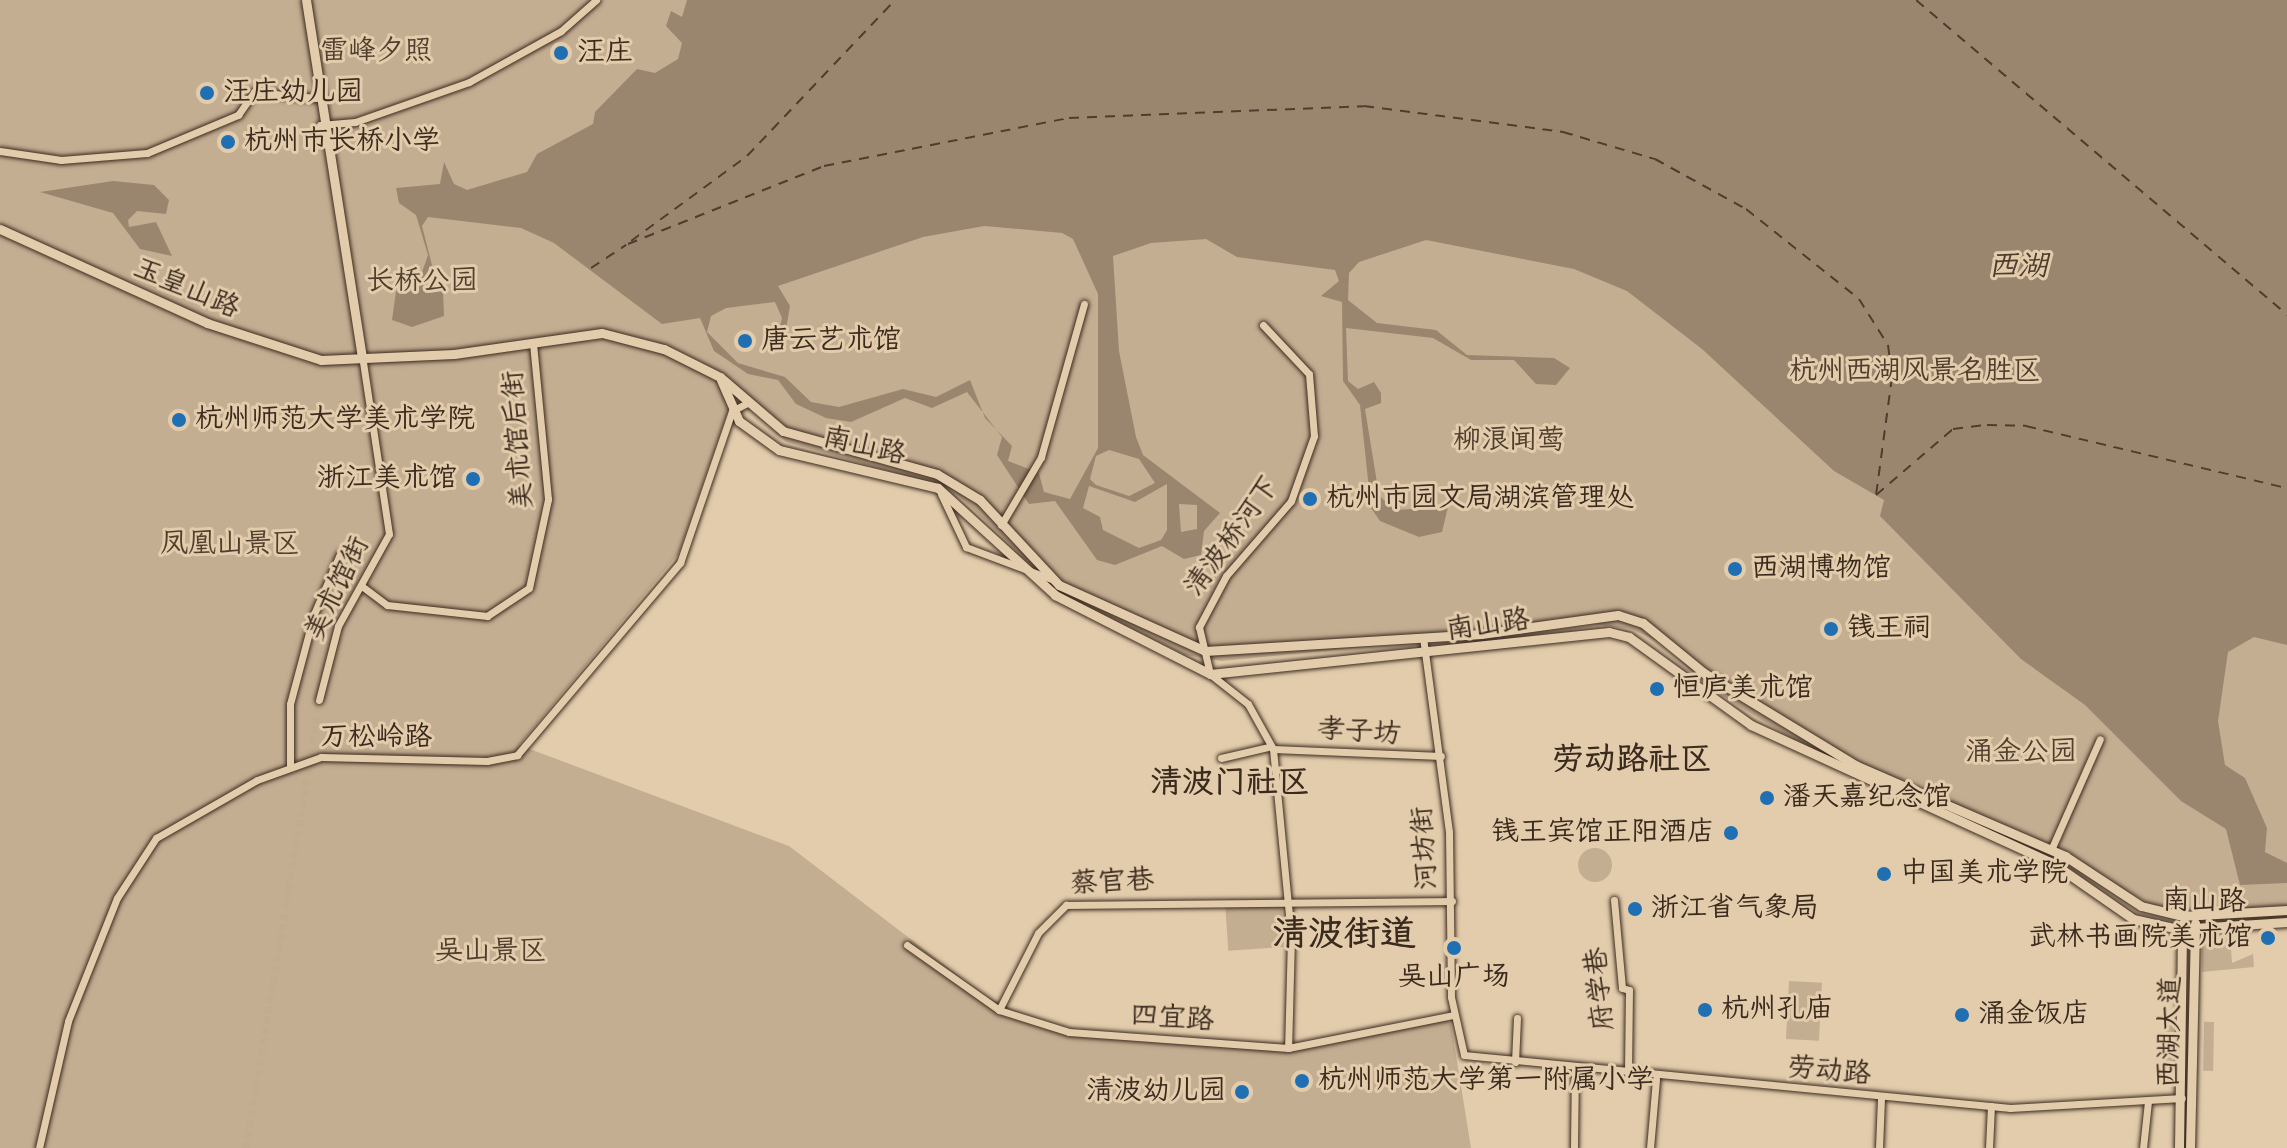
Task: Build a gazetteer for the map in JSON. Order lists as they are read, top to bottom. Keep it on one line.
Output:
{"streets":{"main road":["玉皇山路","南山路","西湖大道"],"street":["美术馆后街","清波桥河下","美术馆街","孝子坊","万松岭路","河坊街","蔡官巷","府学巷","四宜路","劳动路"]},"crossings":[["玉皇山路","南山路"],["玉皇山路","美术馆街"],["美术馆后街","南山路"],["美术馆后街","美术馆街"],["南山路","清波桥河下"],["南山路","美术馆街"],["南山路","万松岭路"],["南山路","河坊街"],["南山路","西湖大道"],["孝子坊","河坊街"],["河坊街","四宜路"],["河坊街","劳动路"],["蔡官巷","四宜路"],["府学巷","劳动路"],["西湖大道","劳动路"]],"districts":["劳动路社区","清波门社区","清波街道"],"water":["西湖"],"parks":["雷峰夕照","长桥公园","杭州西湖风景名胜区","柳浪闻莺","凤凰山景区","涌金公园","吴山景区"],"places":["汪庄","汪庄幼儿园","杭州市长桥小学","唐云艺术馆","杭州师范大学美术学院","浙江美术馆","杭州市园文局湖滨管理处","西湖博物馆","钱王祠","恒庐美术馆","潘天嘉纪念馆","钱王宾馆正阳酒店","中国美术学院","浙江省气象局","武林书画院美术馆","吴山广场","杭州孔庙","涌金饭店","杭州师范大学第一附属小学","清波幼儿园"]}
